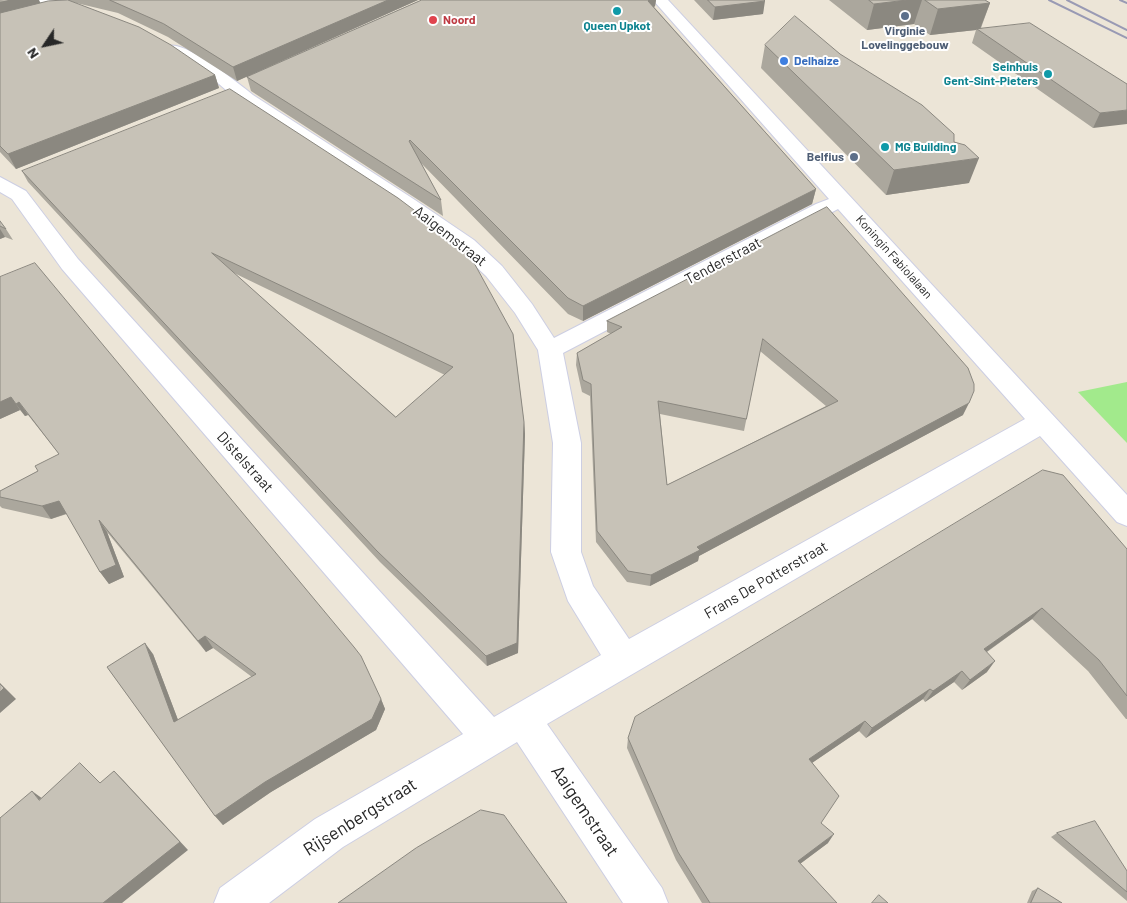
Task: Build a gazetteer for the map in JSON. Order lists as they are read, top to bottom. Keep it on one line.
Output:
{"streets":{"street":["Aaigemstraat","Koningin Fabiolalaan","Tenderstraat","Distelstraat","Frans De Potterstraat","Rijsenbergstraat"]},"crossings":[["Aaigemstraat","Tenderstraat"],["Aaigemstraat","Frans De Potterstraat"],["Koningin Fabiolalaan","Tenderstraat"],["Koningin Fabiolalaan","Frans De Potterstraat"],["Distelstraat","Frans De Potterstraat"],["Distelstraat","Rijsenbergstraat"],["Frans De Potterstraat","Rijsenbergstraat"]],"places":["Queen Upkot","Virginie Lovelinggebouw","Noord","Delhaize","Seinhuis Gent-Sint-Pieters","MG Building","Belfius"],"north":"bottom left"}
